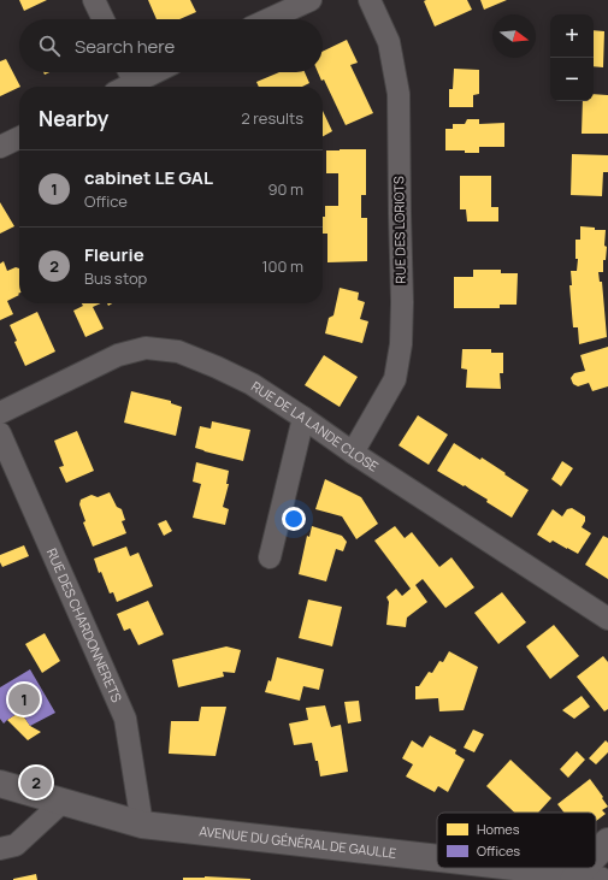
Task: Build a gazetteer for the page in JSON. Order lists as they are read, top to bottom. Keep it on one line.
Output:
{"streets":{"street":["RUE DES LORIOTS","RUE DE LA LANDE CLOSE","RUE DES CHARDONNERETS","AVENUE DU GÉNÉRAL DE GAULLE"]},"crossings":[["RUE DES LORIOTS","RUE DE LA LANDE CLOSE"],["RUE DES CHARDONNERETS","AVENUE DU GÉNÉRAL DE GAULLE"]],"legend":["Homes","Offices"],"north":"right","page":{"map_buttons":["+","−"],"search":"Search here","heading":["Nearby","2 results"],"list":[{"mark":"1","name":"cabinet LE GAL","note":"Office","value":"90 m"},{"mark":"2","name":"Fleurie","note":"Bus stop","value":"100 m"}],"pins":["1","2"]}}
